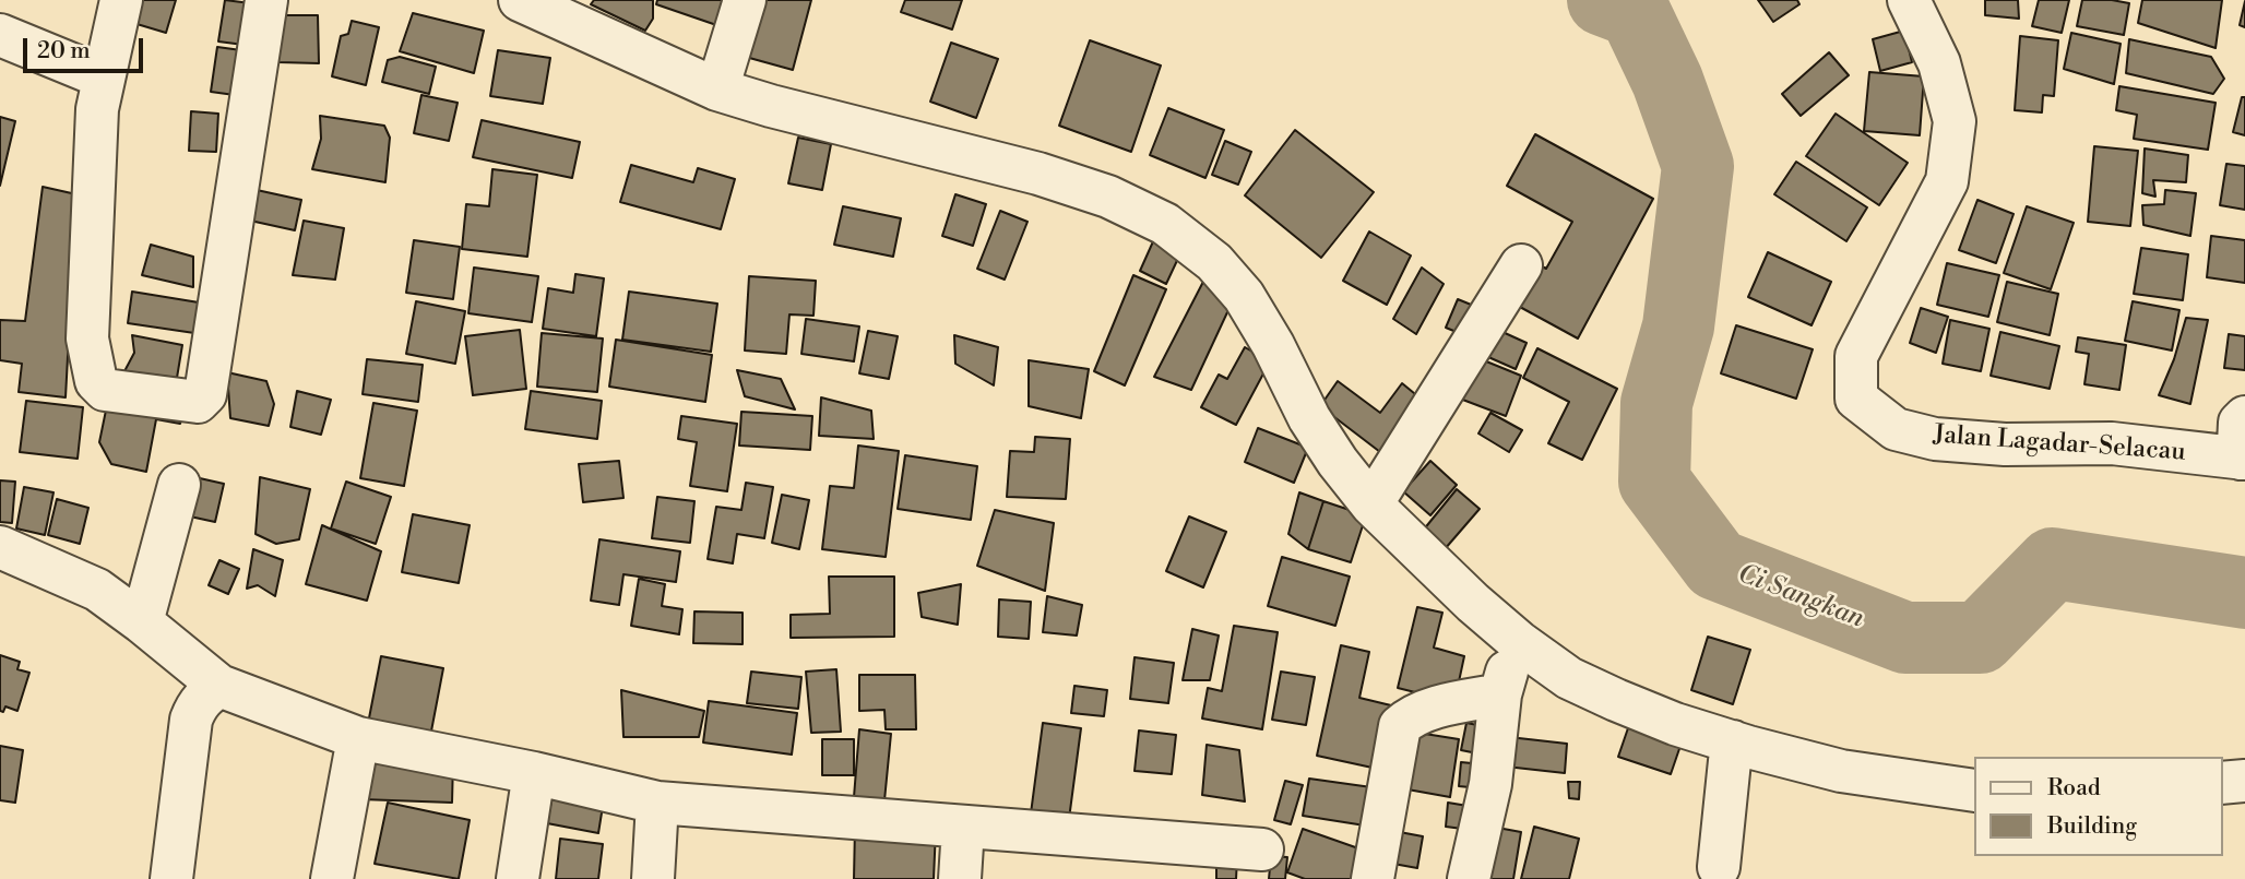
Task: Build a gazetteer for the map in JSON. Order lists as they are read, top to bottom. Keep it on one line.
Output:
{"streets":{"street":["Jalan Lagadar-Selacau"]},"water":["Ci Sangkan"],"legend":["Road","Building"],"scale_bar":"20 m"}
